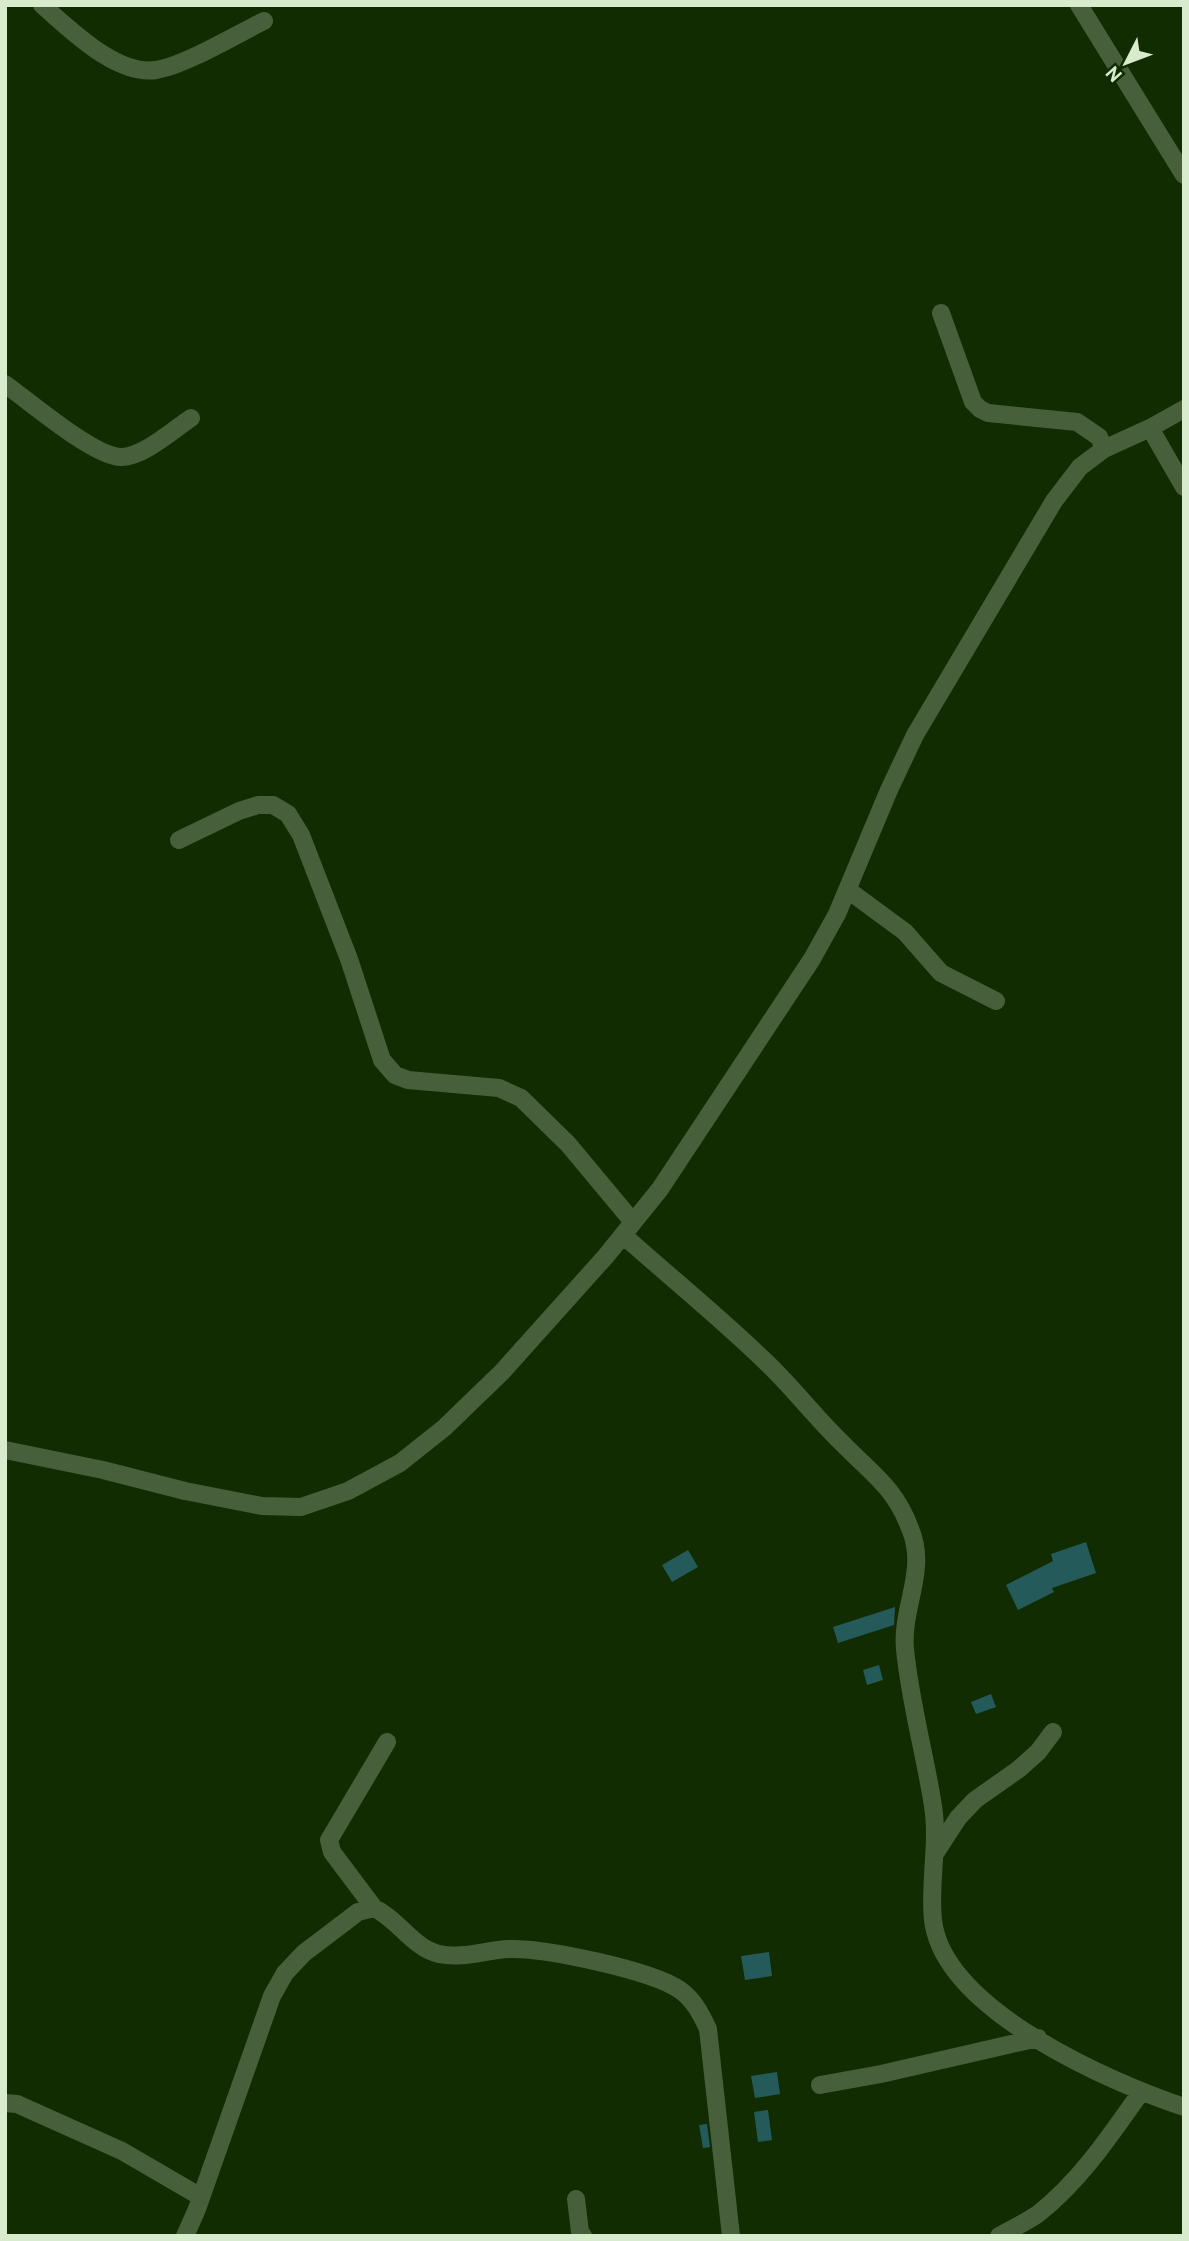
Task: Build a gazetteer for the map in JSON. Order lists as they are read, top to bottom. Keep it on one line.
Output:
{"north":"bottom left"}
